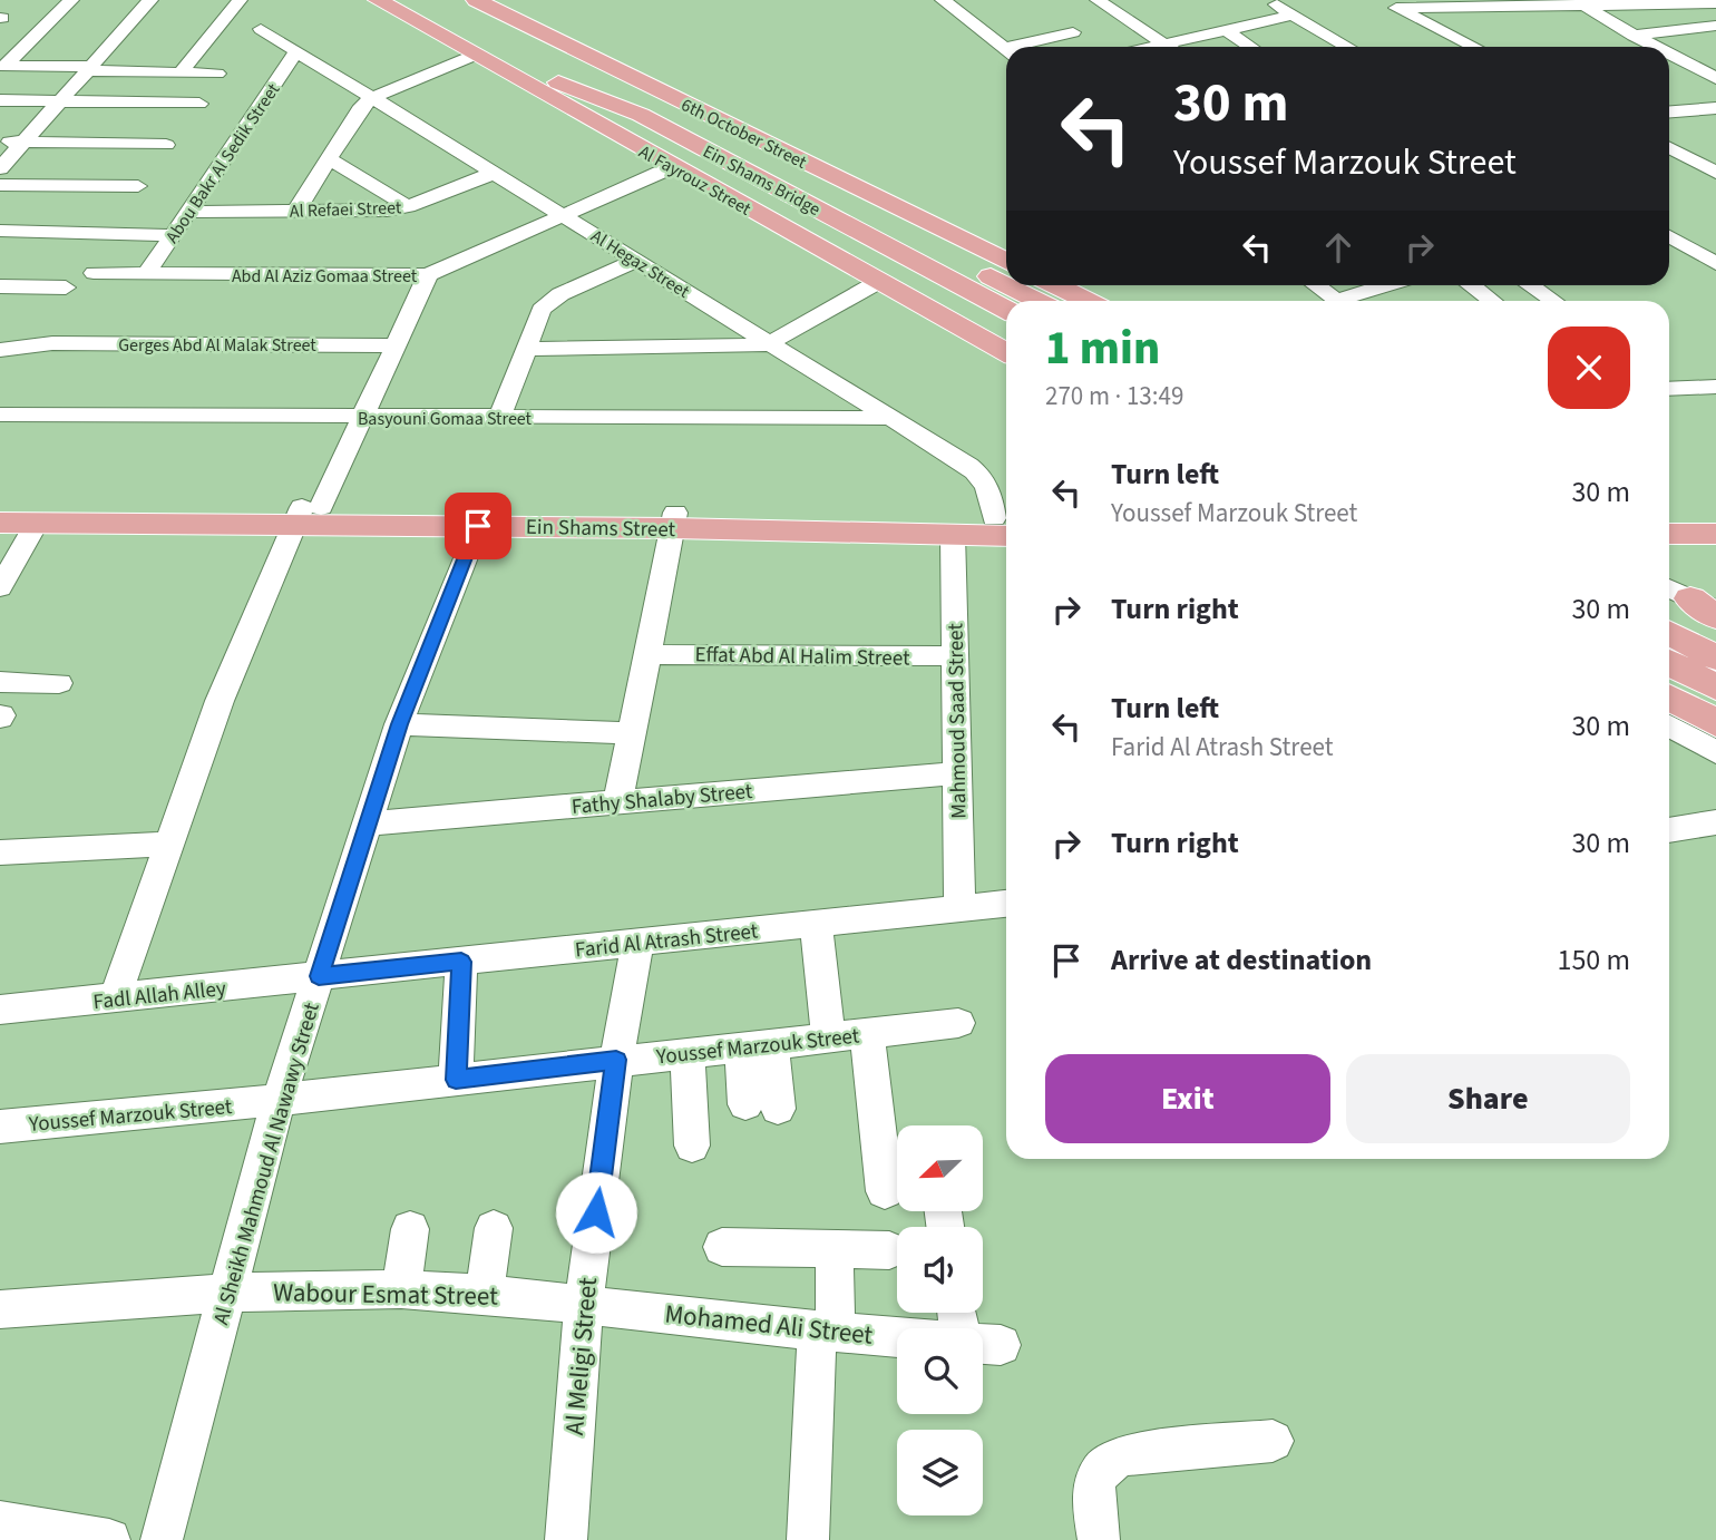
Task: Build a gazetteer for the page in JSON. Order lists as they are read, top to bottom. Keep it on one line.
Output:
{"streets":{"main road":["6th October Street","Al Fayrouz Street","Ein Shams Bridge","Ein Shams Street"],"street":["Abou Bakr Al Sedik Street","Al Refaei Street","Al Hegaz Street","Abd Al Aziz Gomaa Street","Gerges Abd Al Malak Street","Basyouni Gomaa Street","Effat Abd Al Halim Street","Mahmoud Saad Street","Fathy Shalaby Street","Farid Al Atrash Street","Fadl Allah Alley","Youssef Marzouk Street","Al Sheikh Mahmoud Al Nawawy Street","Wabour Esmat Street","Mohamed Ali Street","Al Meligi Street"]},"crossings":[["6th October Street","Ein Shams Bridge"],["Abou Bakr Al Sedik Street","Al Refaei Street"],["Abou Bakr Al Sedik Street","Al Hegaz Street"],["Abou Bakr Al Sedik Street","Abd Al Aziz Gomaa Street"],["Al Fayrouz Street","Ein Shams Bridge"],["Al Fayrouz Street","Abd Al Aziz Gomaa Street"],["Al Refaei Street","Al Hegaz Street"],["Al Hegaz Street","Abd Al Aziz Gomaa Street"],["Al Hegaz Street","Basyouni Gomaa Street"],["Ein Shams Street","Mahmoud Saad Street"],["Ein Shams Street","Al Sheikh Mahmoud Al Nawawy Street"],["Effat Abd Al Halim Street","Mahmoud Saad Street"],["Mahmoud Saad Street","Fathy Shalaby Street"],["Mahmoud Saad Street","Farid Al Atrash Street"],["Fathy Shalaby Street","Al Sheikh Mahmoud Al Nawawy Street"],["Farid Al Atrash Street","Fadl Allah Alley"],["Farid Al Atrash Street","Al Sheikh Mahmoud Al Nawawy Street"],["Farid Al Atrash Street","Al Meligi Street"],["Fadl Allah Alley","Al Sheikh Mahmoud Al Nawawy Street"],["Youssef Marzouk Street","Al Sheikh Mahmoud Al Nawawy Street"],["Youssef Marzouk Street","Al Meligi Street"],["Al Sheikh Mahmoud Al Nawawy Street","Wabour Esmat Street"],["Wabour Esmat Street","Mohamed Ali Street"],["Wabour Esmat Street","Al Meligi Street"],["Mohamed Ali Street","Al Meligi Street"]],"north":"bottom left","page":{"turn":["30 m","Youssef Marzouk Street"],"heading":["1 min","270 m · 13:49"],"list":[{"name":"Turn left","note":"Youssef Marzouk Street","value":"30 m"},{"name":"Turn right","value":"30 m"},{"name":"Turn left","note":"Farid Al Atrash Street","value":"30 m"},{"name":"Turn right","value":"30 m"},{"name":"Arrive at destination","value":"150 m"}],"buttons":["Exit","Share"]}}
